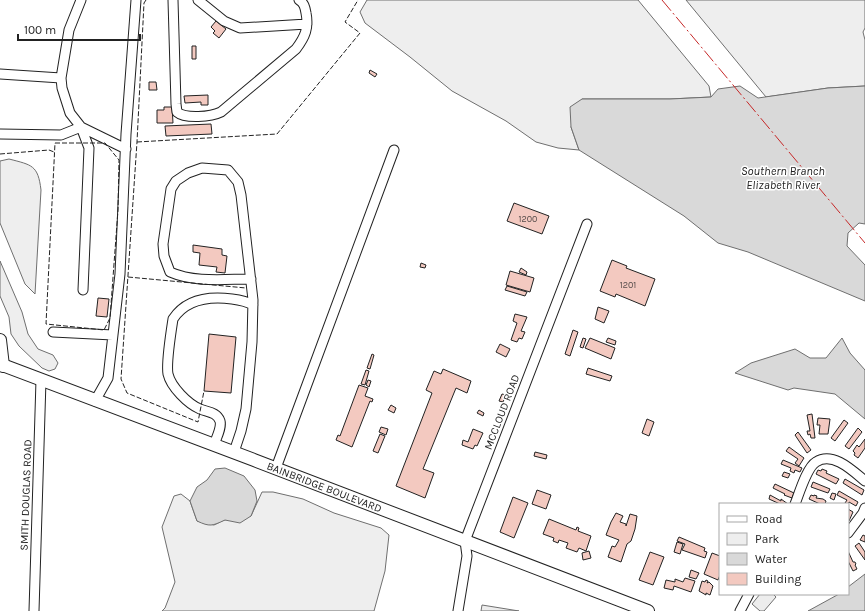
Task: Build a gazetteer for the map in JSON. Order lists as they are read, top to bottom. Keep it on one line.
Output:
{"streets":{"main road":["BAINBRIDGE BOULEVARD"],"street":["MCCLOUD ROAD","SMITH DOUGLAS ROAD"]},"crossings":[["MCCLOUD ROAD","BAINBRIDGE BOULEVARD"],["BAINBRIDGE BOULEVARD","SMITH DOUGLAS ROAD"]],"water":["Southern Branch Elizabeth River"],"house_numbers":["1200","1201"],"legend":["Road","Park","Water","Building"],"scale_bar":"100 m"}
